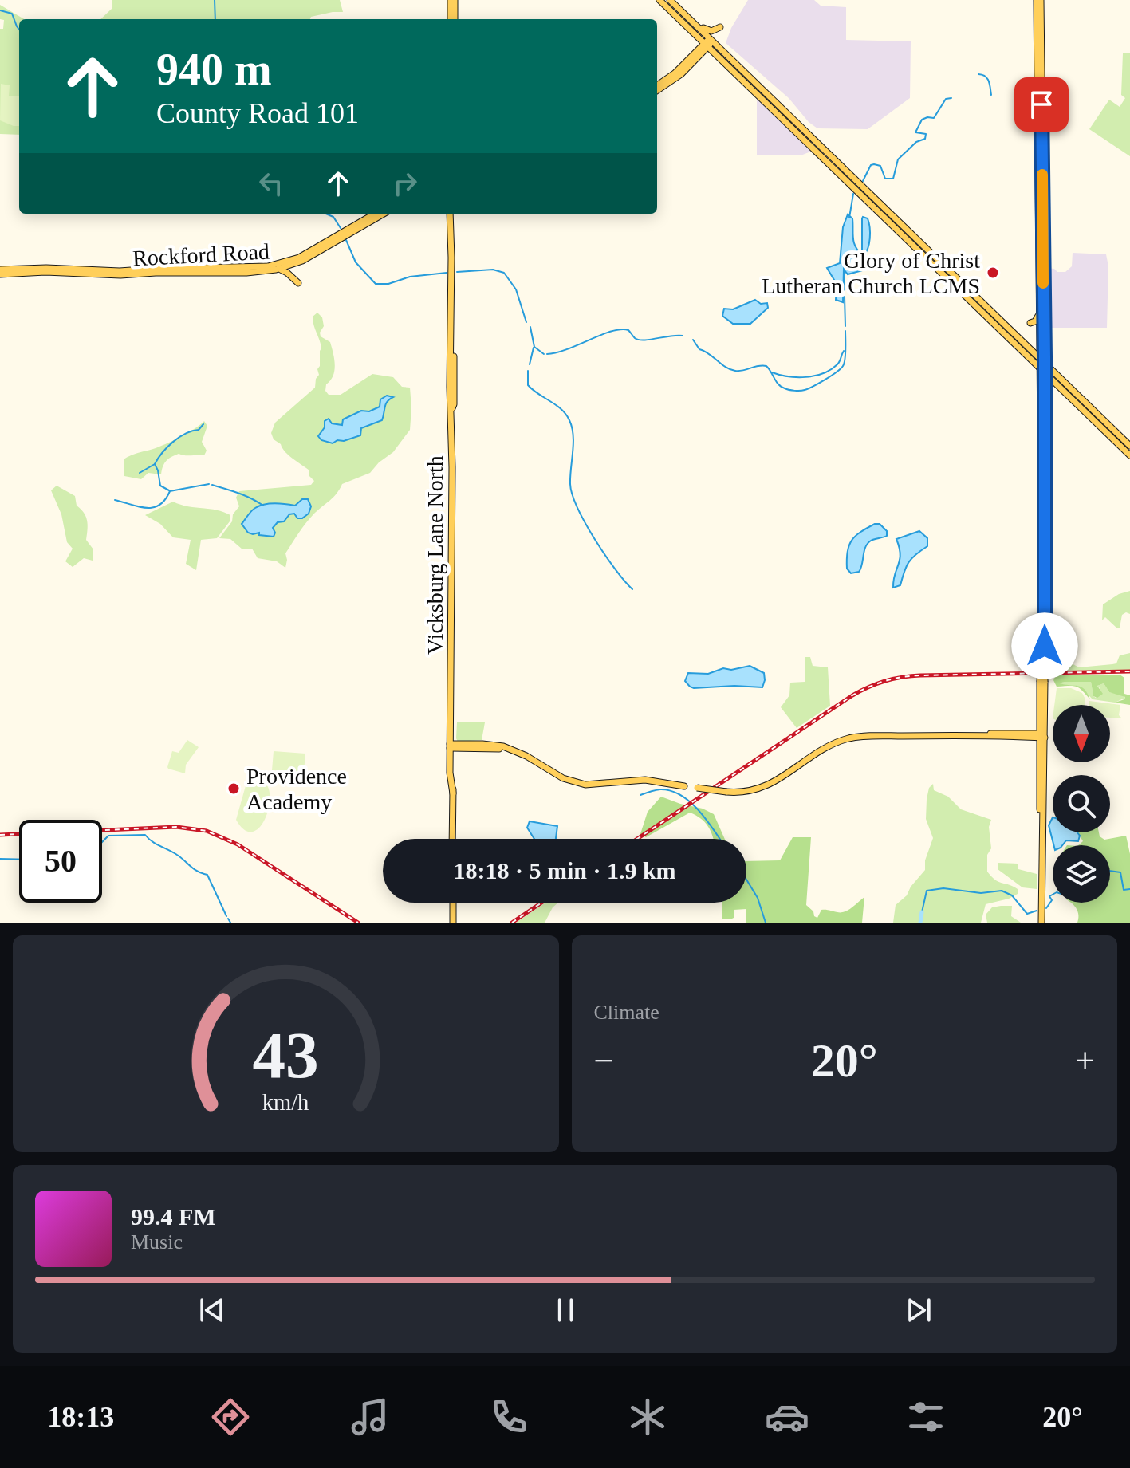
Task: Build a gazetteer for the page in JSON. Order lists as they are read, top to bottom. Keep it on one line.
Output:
{"streets":{"main road":["Rockford Road","Vicksburg Lane North"]},"places":["Glory of Christ Lutheran Church LCMS","Providence Academy"],"north":"bottom","page":{"turn":["940 m","County Road 101"],"limit":"50","trip":"18:18 · 5 min · 1.9 km","tile":"Climate","heat":["−","20°","+"],"song":["99.4 FM","Music"],"tabs":["18:13","20°"],"gauge":["43","km/h"]}}
